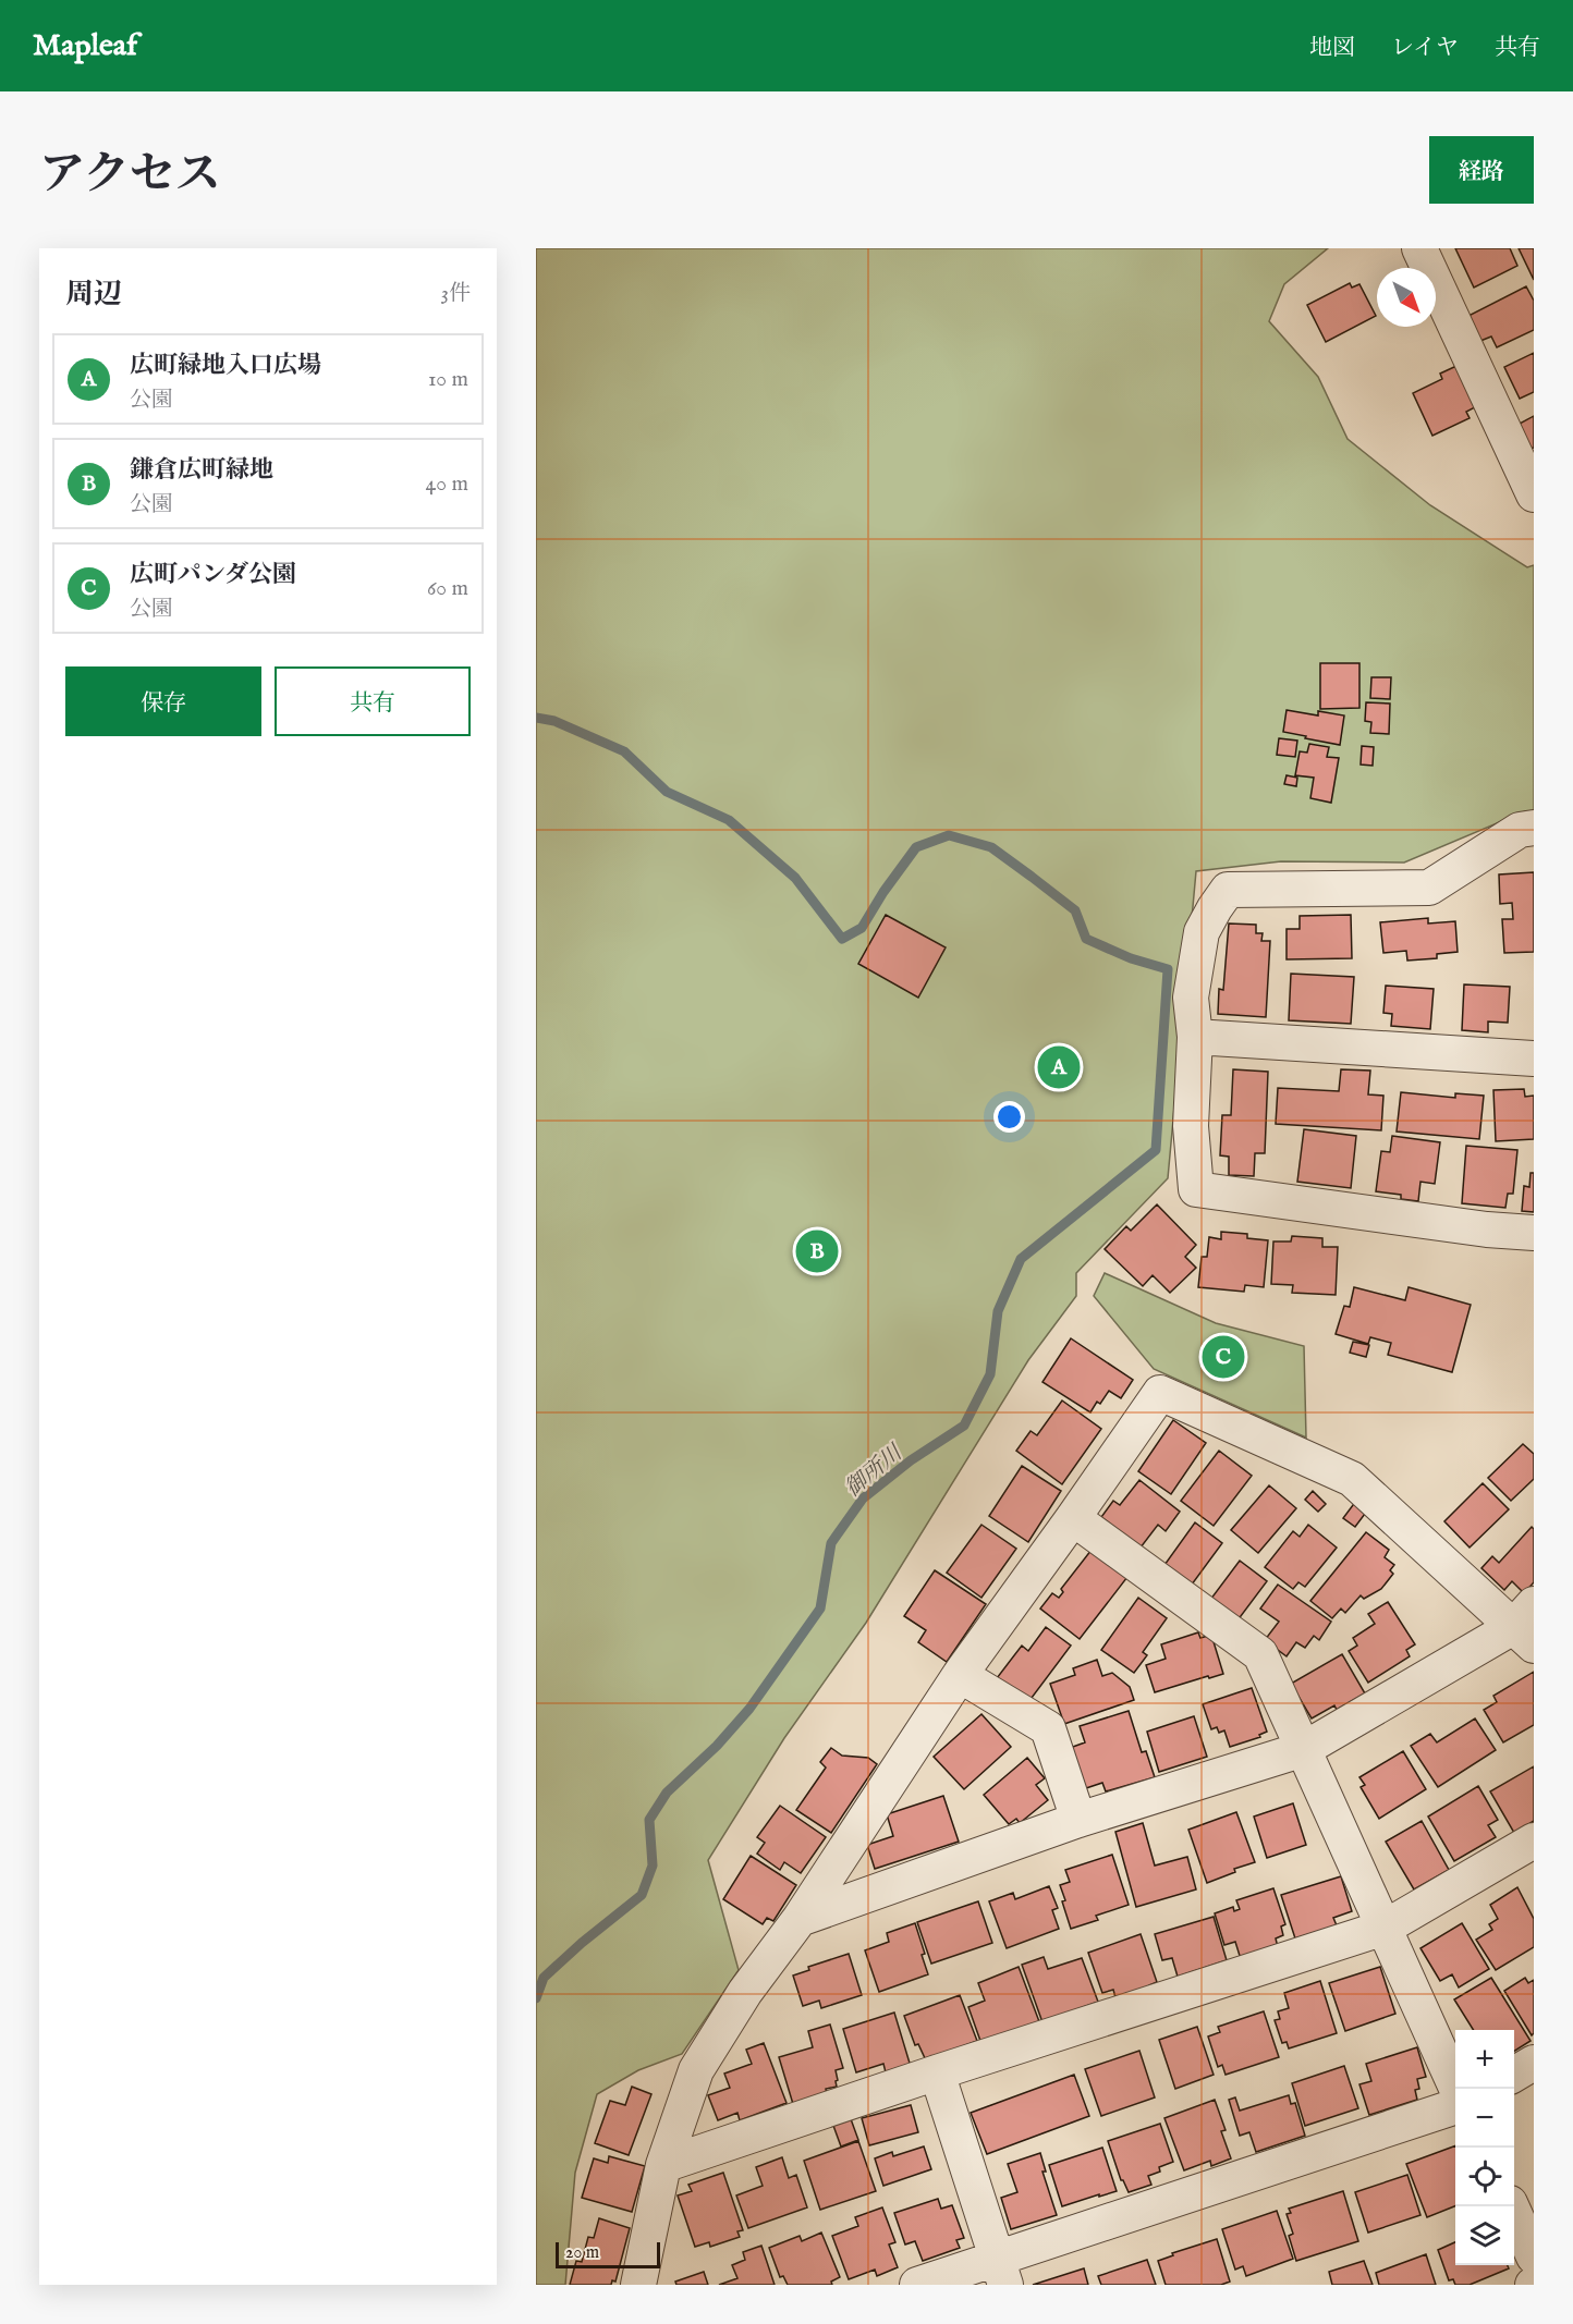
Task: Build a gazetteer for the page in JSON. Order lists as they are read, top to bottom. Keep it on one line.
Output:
{"water":["御所川"],"scale_bar":"20 m","north":"bottom right","page":{"header":"Mapleaf","nav":["地図","レイヤ","共有"],"title":"アクセス","buttons":["経路",["保存","共有"]],"heading":["周辺","3件"],"list":[{"mark":"A","name":"広町緑地入口広場","note":"公園","value":"10 m"},{"mark":"B","name":"鎌倉広町緑地","note":"公園","value":"40 m"},{"mark":"C","name":"広町パンダ公園","note":"公園","value":"60 m"}],"pins":["A","B","C"],"map_buttons":["+","−"],"scale":"20 m"}}
